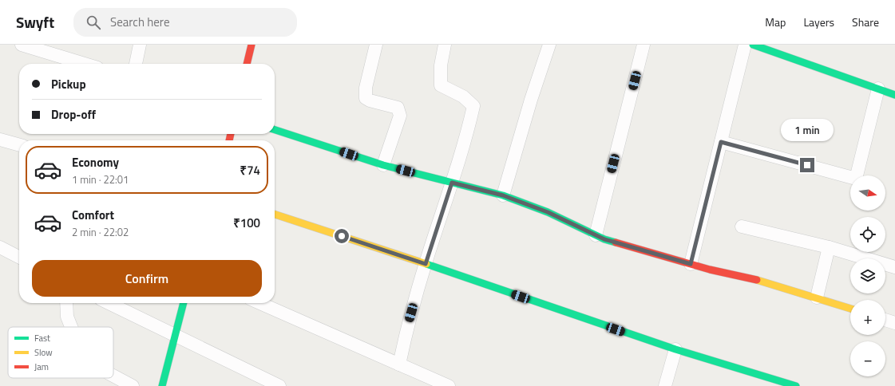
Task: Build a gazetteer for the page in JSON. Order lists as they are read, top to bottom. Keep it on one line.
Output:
{"legend":["Fast","Slow","Jam"],"north":"right","page":{"header":"Swyft","search":"Search here","nav":["Map","Layers","Share"],"banner":["Pickup","Drop-off"],"bubble":"1 min","list":[{"name":"Economy","note":"1 min · 22:01","value":"₹74"},{"name":"Comfort","note":"2 min · 22:02","value":"₹100"}],"map_buttons":["+","−"],"buttons":"Confirm"}}
